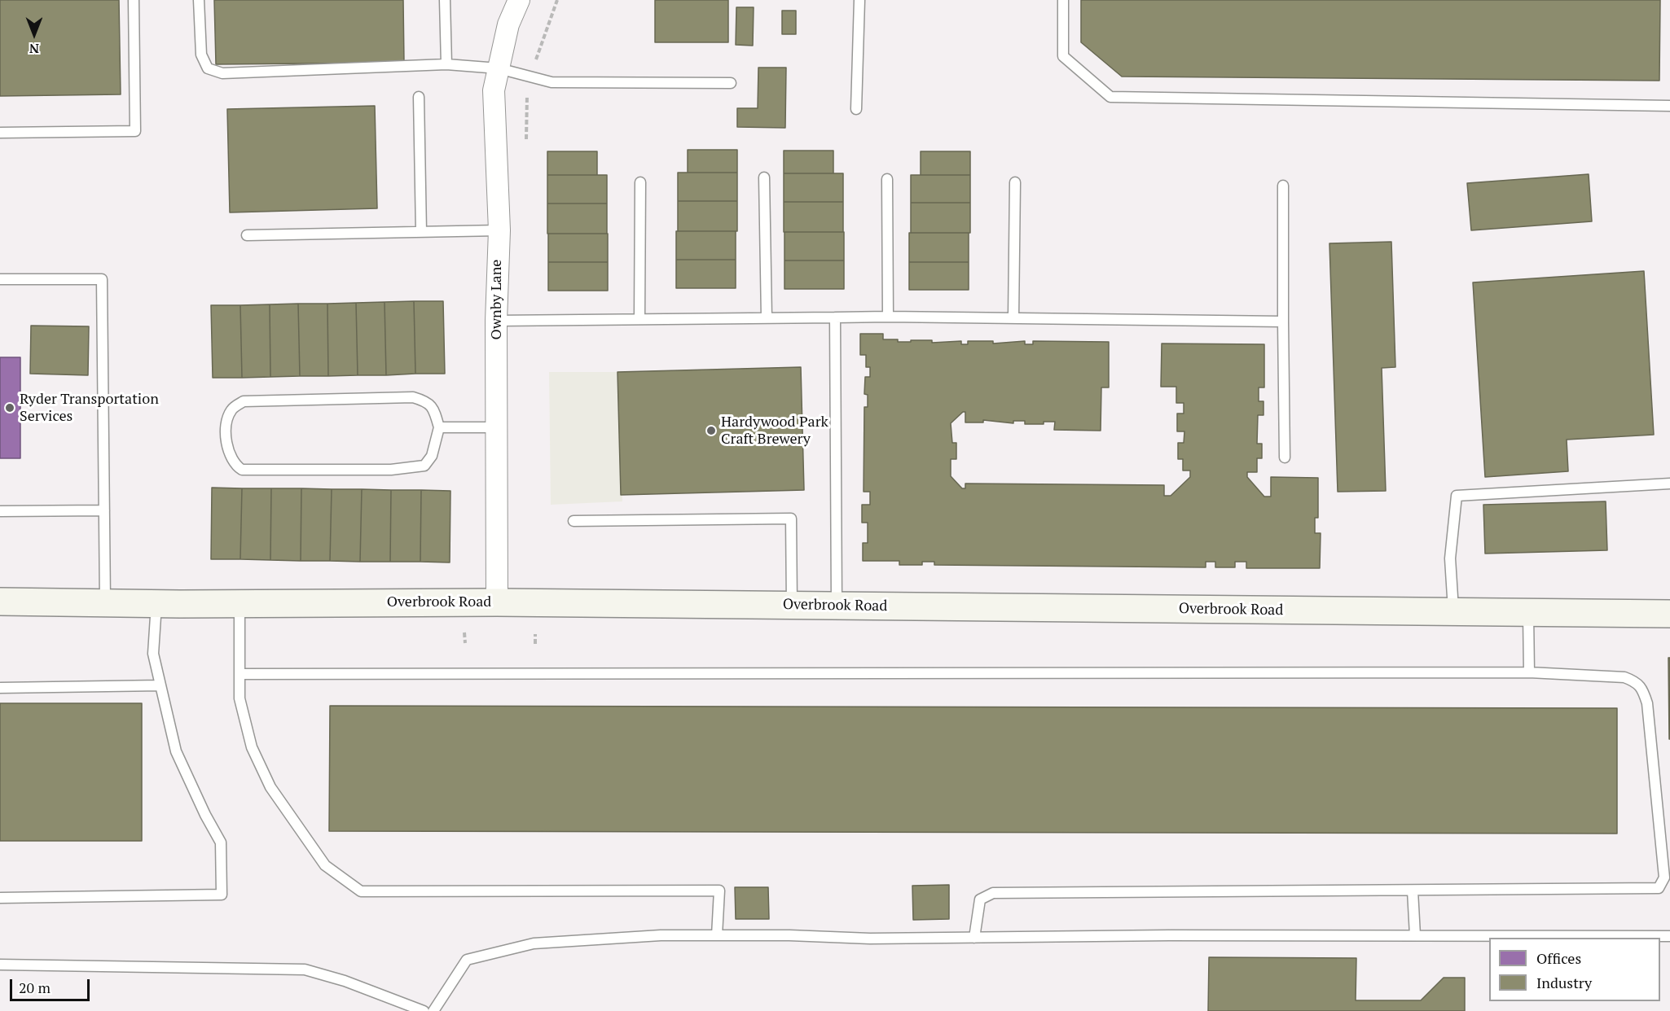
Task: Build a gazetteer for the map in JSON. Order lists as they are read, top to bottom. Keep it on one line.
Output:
{"streets":{"street":["Ownby Lane","Overbrook Road"]},"crossings":[["Ownby Lane","Overbrook Road"]],"places":["Ryder Transportation Services","Hardywood Park Craft Brewery"],"legend":["Offices","Industry"],"scale_bar":"20 m","north":"bottom"}
